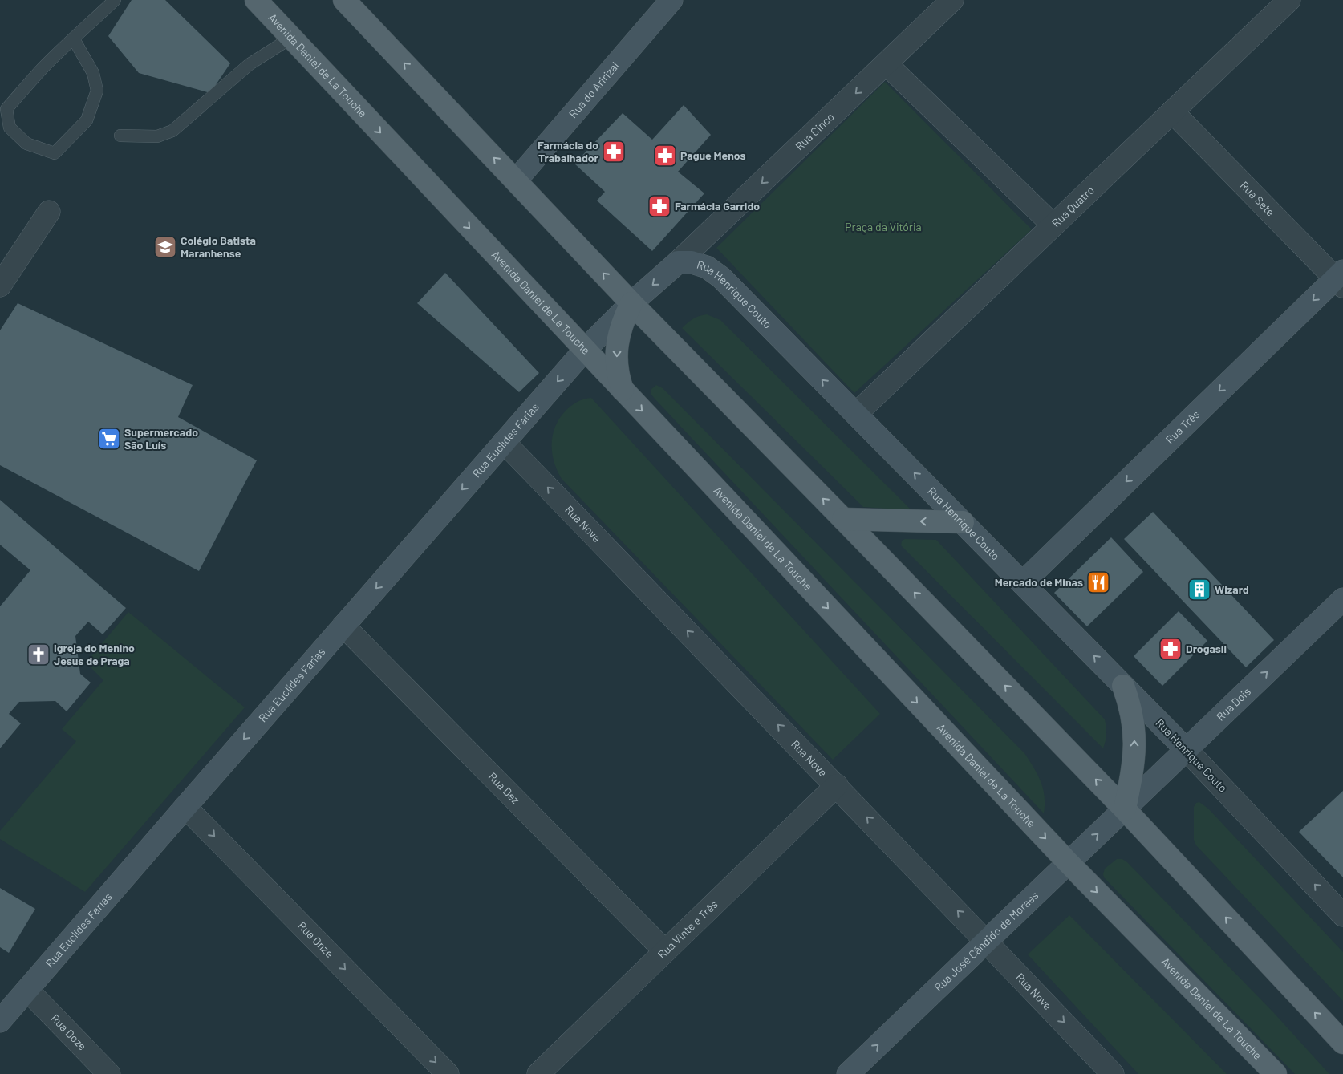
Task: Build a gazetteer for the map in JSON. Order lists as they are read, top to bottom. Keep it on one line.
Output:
{"streets":{"main road":["Avenida Daniel de La Touche","Rua do Aririzal","Rua Henrique Couto","Rua Três","Rua Euclídes Farias","Rua Dois","Rua José Cândido de Moraes"],"street":["Rua Cinco","Rua Sete","Rua Quatro","Rua Nove","Rua Dez","Rua Vinte e Três","Rua Onze","Rua Doze"]},"crossings":[["Avenida Daniel de La Touche","Rua Henrique Couto"],["Avenida Daniel de La Touche","Rua Euclídes Farias"],["Avenida Daniel de La Touche","Rua José Cândido de Moraes"],["Rua Cinco","Rua Henrique Couto"],["Rua Sete","Rua Quatro"],["Rua Sete","Rua Três"],["Rua Quatro","Rua Henrique Couto"],["Rua Henrique Couto","Rua Três"],["Rua Henrique Couto","Rua Euclídes Farias"],["Rua Henrique Couto","Rua Dois"],["Rua Euclídes Farias","Rua Nove"],["Rua Euclídes Farias","Rua Dez"],["Rua Euclídes Farias","Rua Onze"],["Rua Euclídes Farias","Rua Doze"],["Rua Nove","Rua Vinte e Três"],["Rua Nove","Rua José Cândido de Moraes"],["Rua Dois","Rua José Cândido de Moraes"],["Rua Dez","Rua Vinte e Três"]],"one_way":["Rua Cinco","Rua Três","Rua Euclídes Farias","Rua Dois","Rua Onze","Rua José Cândido de Moraes"],"parks":["Praça da Vitória"],"places":{"pharmacy":["Farmácia do Trabalhador","Pague Menos","Farmácia Garrido","Drogasil"],"school or university":["Colégio Batista Maranhense"],"supermarket":["Supermercado São Luís"],"restaurant":["Mercado de Minas"],"building":["Wizard"],"church":["Igreja do Menino Jesus de Praga"]}}
